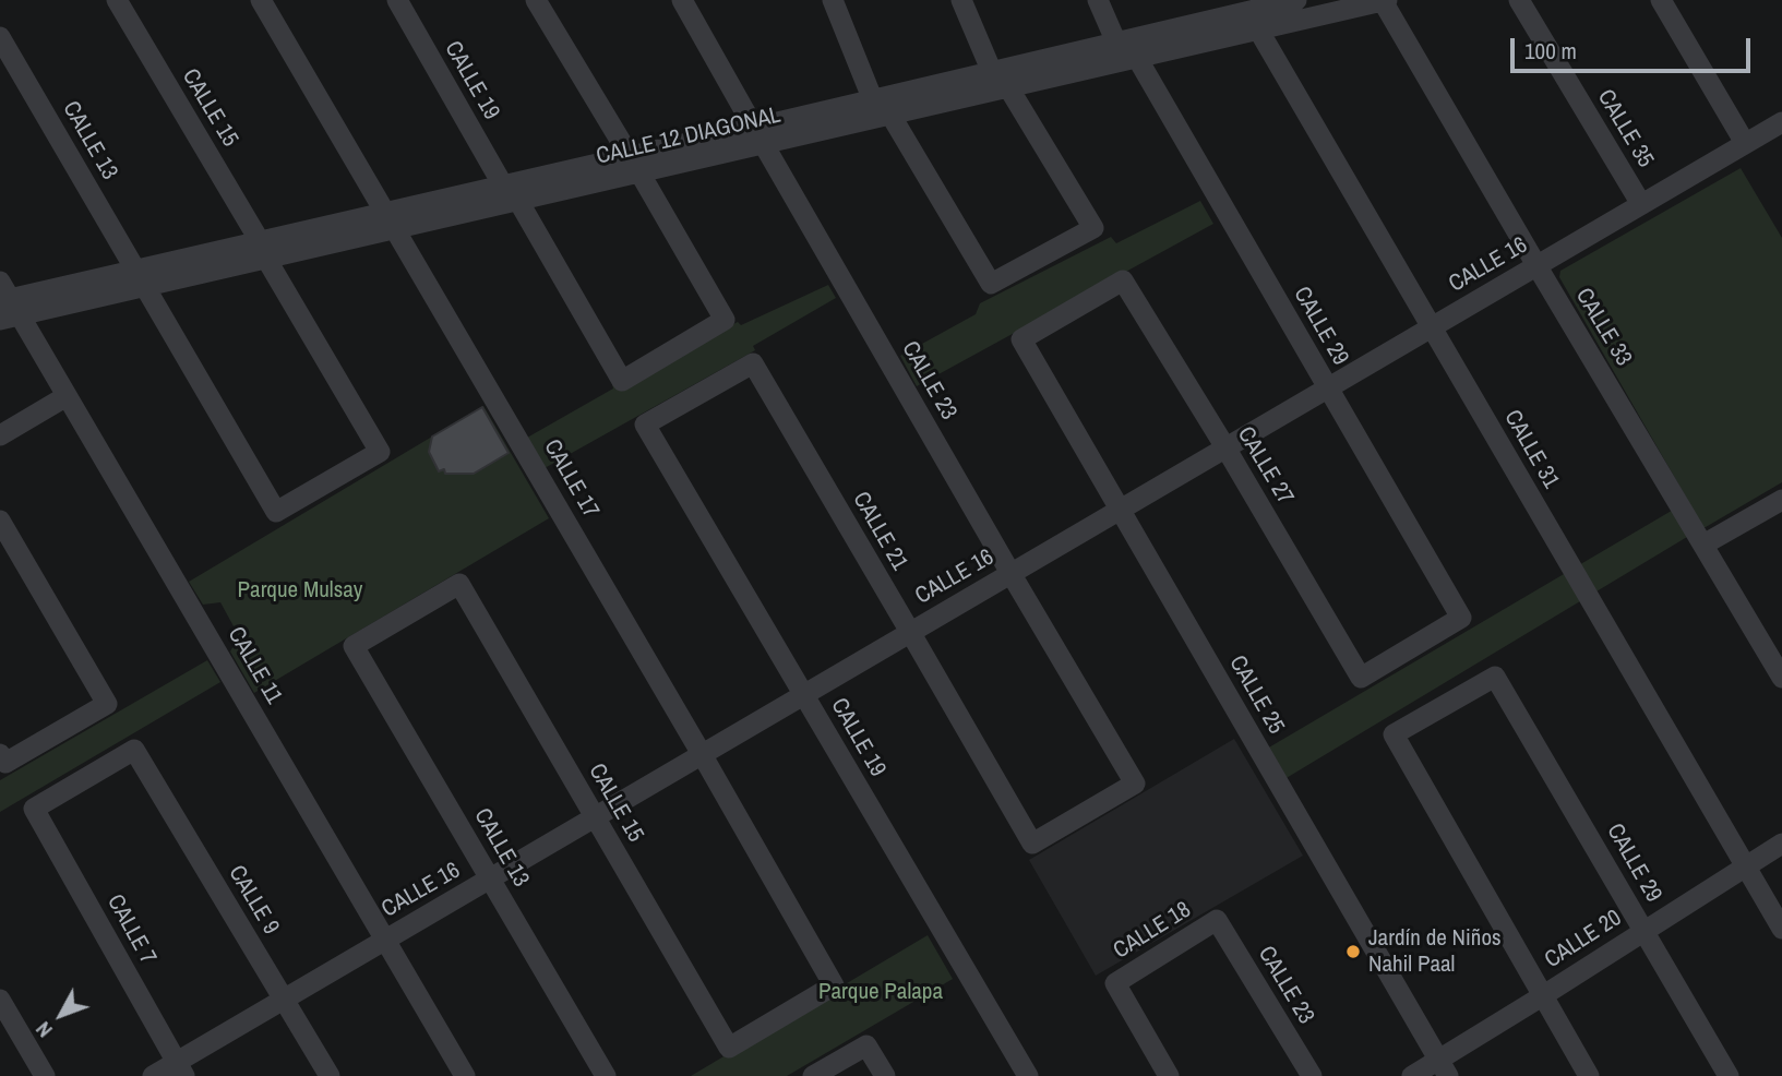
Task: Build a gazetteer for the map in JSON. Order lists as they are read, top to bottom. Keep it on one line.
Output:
{"streets":{"street":["CALLE 19","CALLE 15","CALLE 35","CALLE 12 DIAGONAL","CALLE 13","CALLE 16","CALLE 29","CALLE 33","CALLE 23","CALLE 31","CALLE 27","CALLE 17","CALLE 21","CALLE 11","CALLE 25","CALLE 9","CALLE 7","CALLE 18","CALLE 20"]},"crossings":[["CALLE 19","CALLE 12 DIAGONAL"],["CALLE 19","CALLE 16"],["CALLE 19","CALLE 21"],["CALLE 15","CALLE 12 DIAGONAL"],["CALLE 15","CALLE 13"],["CALLE 15","CALLE 16"],["CALLE 15","CALLE 17"],["CALLE 35","CALLE 16"],["CALLE 12 DIAGONAL","CALLE 13"],["CALLE 12 DIAGONAL","CALLE 29"],["CALLE 12 DIAGONAL","CALLE 33"],["CALLE 12 DIAGONAL","CALLE 23"],["CALLE 12 DIAGONAL","CALLE 31"],["CALLE 12 DIAGONAL","CALLE 17"],["CALLE 12 DIAGONAL","CALLE 11"],["CALLE 13","CALLE 16"],["CALLE 16","CALLE 29"],["CALLE 16","CALLE 33"],["CALLE 16","CALLE 23"],["CALLE 16","CALLE 31"],["CALLE 16","CALLE 27"],["CALLE 16","CALLE 17"],["CALLE 16","CALLE 21"],["CALLE 16","CALLE 11"],["CALLE 16","CALLE 25"],["CALLE 16","CALLE 9"],["CALLE 16","CALLE 7"],["CALLE 29","CALLE 27"],["CALLE 29","CALLE 20"],["CALLE 23","CALLE 21"],["CALLE 23","CALLE 18"],["CALLE 31","CALLE 20"],["CALLE 27","CALLE 25"],["CALLE 25","CALLE 20"],["CALLE 9","CALLE 7"]],"parks":["Parque Mulsay","Parque Palapa"],"places":["Jardín de Niños Nahil Paal"],"scale_bar":"100 m","north":"bottom left"}
